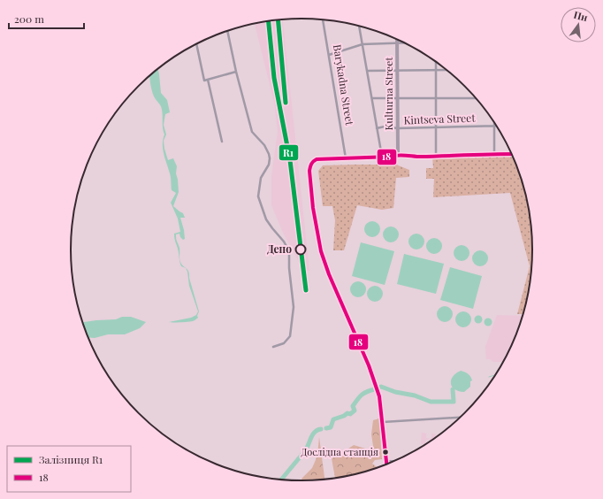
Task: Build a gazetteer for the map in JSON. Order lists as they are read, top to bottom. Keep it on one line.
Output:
{"streets":{"main road":["Kulturna Street"],"street":["Barykadna Street","Kintseva Street"]},"crossings":[["Kulturna Street","Kintseva Street"]],"places":["Депо","Дослідна станція"],"lines":["rail line R1","transit line 18"],"legend":["Залізниця R1","18"],"scale_bar":"200 m","north":"top"}
